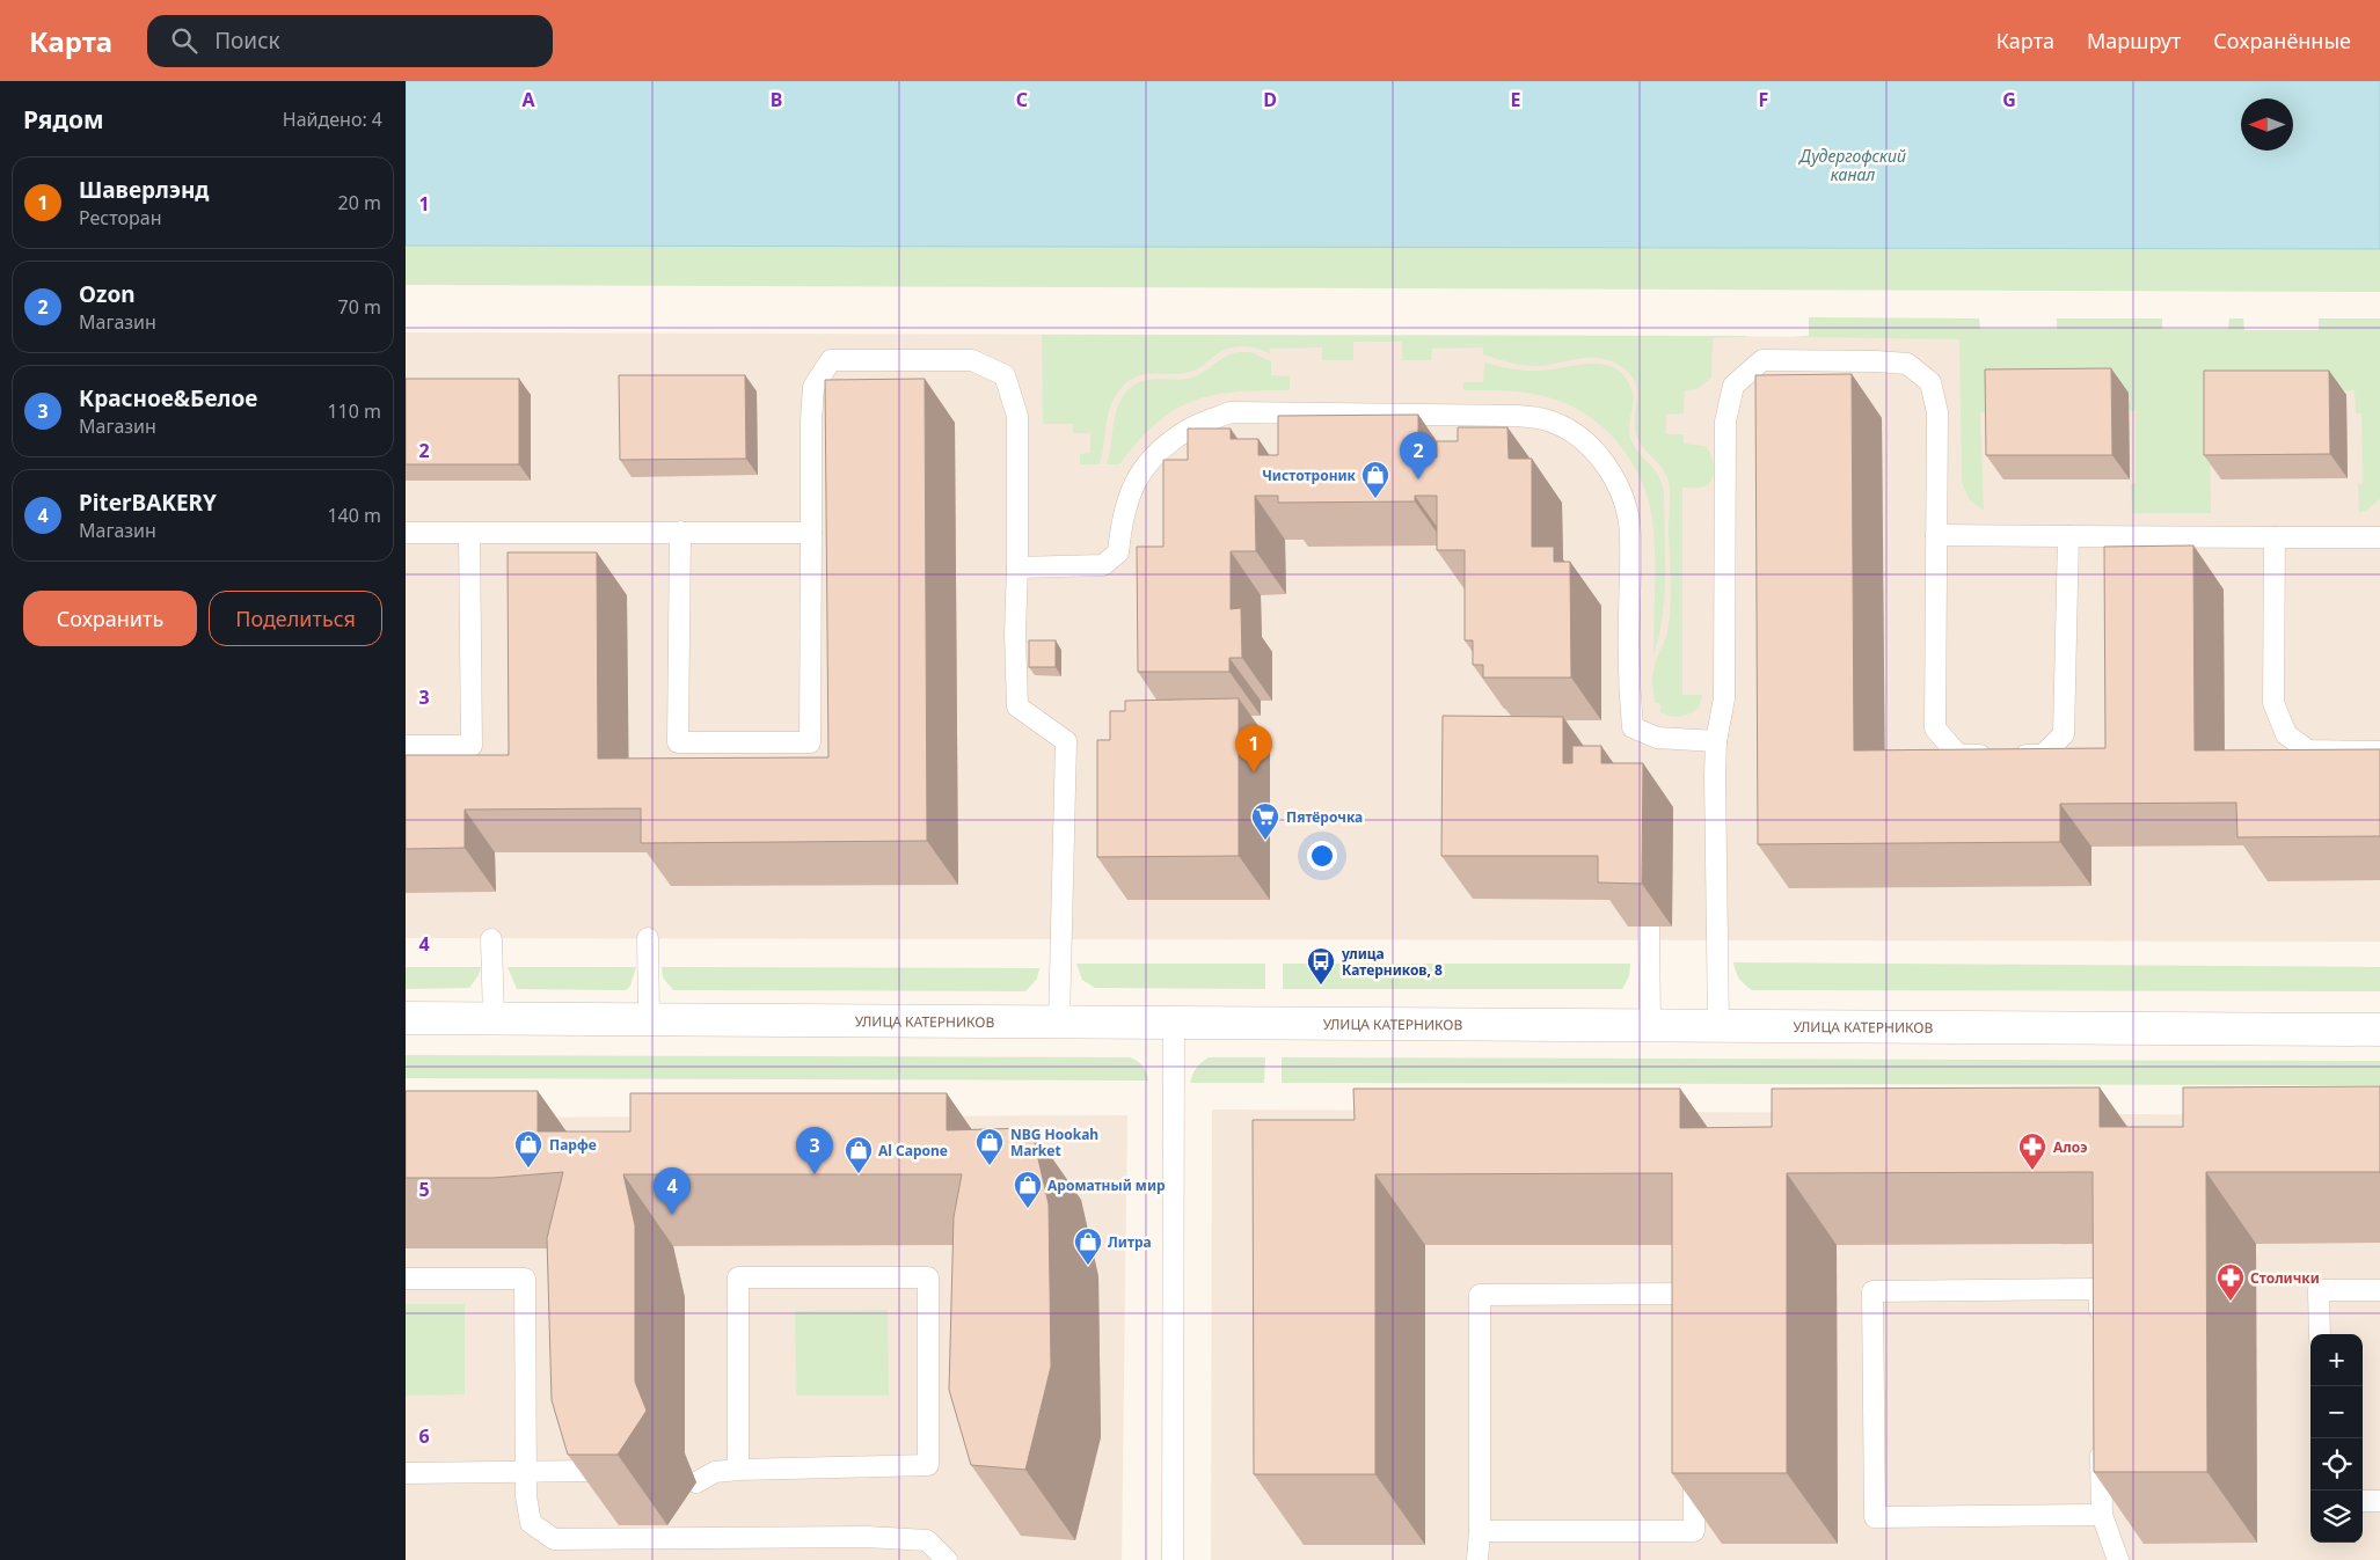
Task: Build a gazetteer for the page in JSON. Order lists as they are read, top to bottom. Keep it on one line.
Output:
{"streets":{"street":["УЛИЦА КАТЕРНИКОВ"]},"water":["Дудергофский канал"],"places":{"shop":["Чистотроник","NBG Hookah Market","Парфе","Al Capone","Ароматный мир","Литра"],"supermarket":["Пятёрочка"],"bus stop":["улица Катерников, 8"],"pharmacy":["Алоэ","Столички"]},"north":"left","page":{"header":"Карта","search":"Поиск","nav":["Карта","Маршрут","Сохранённые"],"heading":["Рядом","Найдено: 4"],"list":[{"mark":"1","name":"Шаверлэнд","note":"Ресторан","value":"20 m"},{"mark":"2","name":"Ozon","note":"Магазин","value":"70 m"},{"mark":"3","name":"Красное&Белое","note":"Магазин","value":"110 m"},{"mark":"4","name":"PiterBAKERY","note":"Магазин","value":"140 m"}],"pins":["2","1","3","4"],"buttons":["Сохранить","Поделиться"],"map_buttons":["+","−"]},"grid":{"columns":["A","B","C","D","E","F","G"],"rows":["1","2","3","4","5","6"]}}
